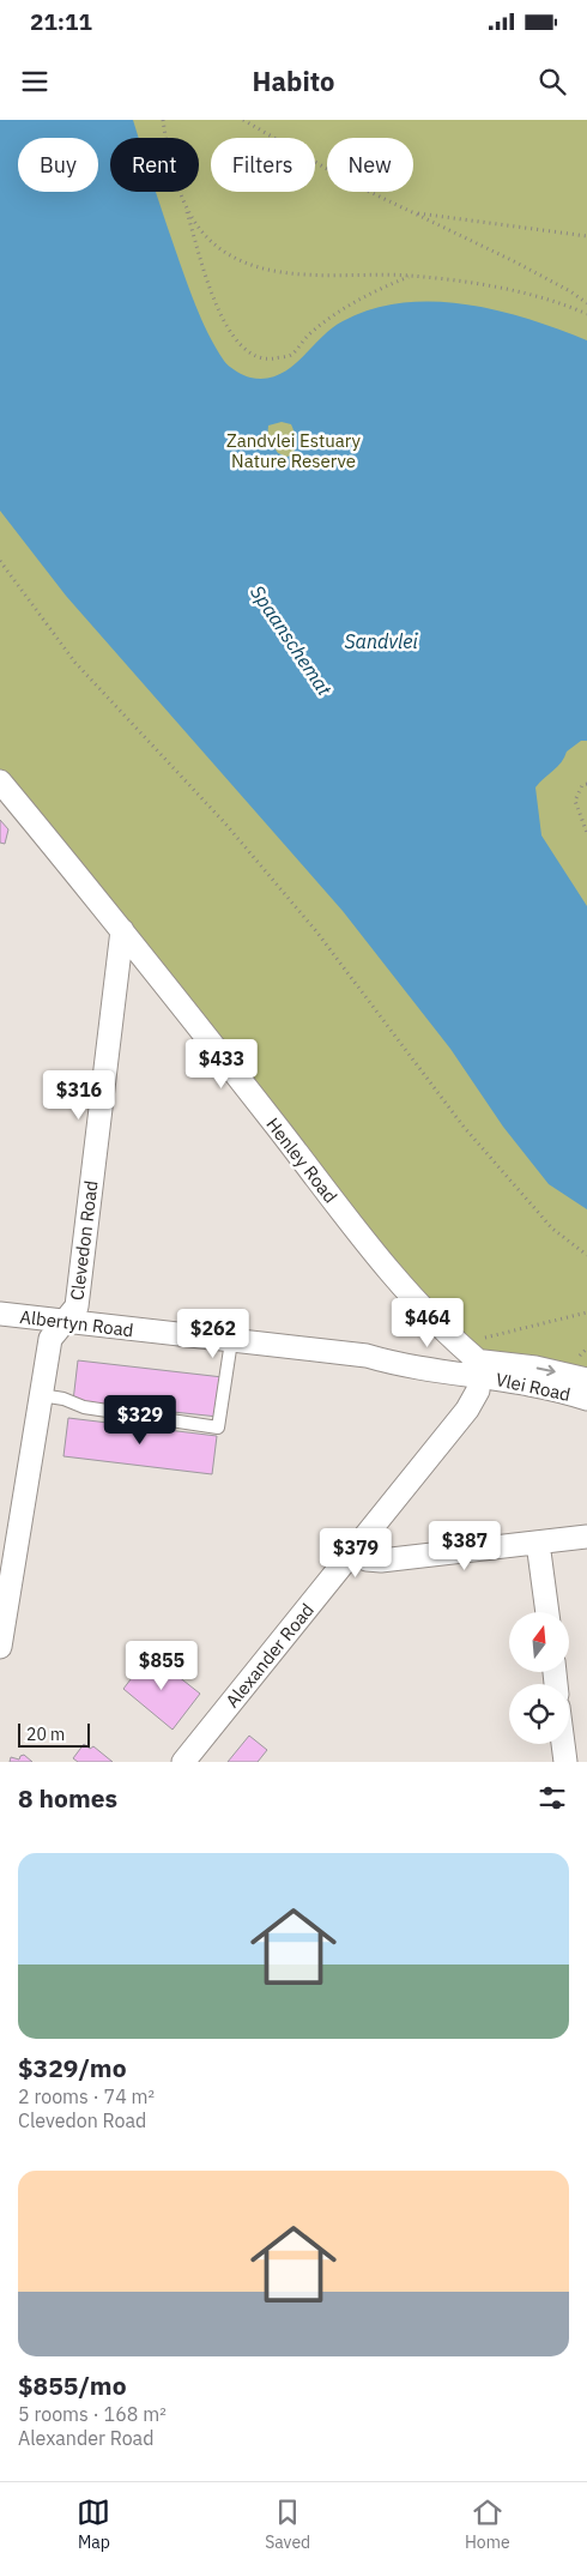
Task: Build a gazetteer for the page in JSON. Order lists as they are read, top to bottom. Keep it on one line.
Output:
{"streets":{"street":["Henley Road","Clevedon Road","Albertyn Road","Vlei Road","Alexander Road"]},"crossings":[["Henley Road","Clevedon Road"],["Henley Road","Albertyn Road"],["Henley Road","Vlei Road"],["Henley Road","Alexander Road"],["Clevedon Road","Albertyn Road"],["Albertyn Road","Vlei Road"],["Albertyn Road","Alexander Road"],["Vlei Road","Alexander Road"]],"water":["Spaanschemat","Sandvlei"],"parks":["Zandvlei Estuary Nature Reserve"],"scale_bar":"20 m","north":"top","page":{"status":"21:11","header":"Habito","chip":["Buy","Rent","Filters","New"],"price":["$433","$316","$464","$262","$329","$387","$379","$855"],"scale":"20 m","heading":"8 homes","list":[{"name":"$329/mo","note":"2 rooms · 74 m² · Clevedon Road"},{"name":"$855/mo","note":"5 rooms · 168 m² · Alexander Road"}],"tabs":["Map","Saved","Home"]}}
